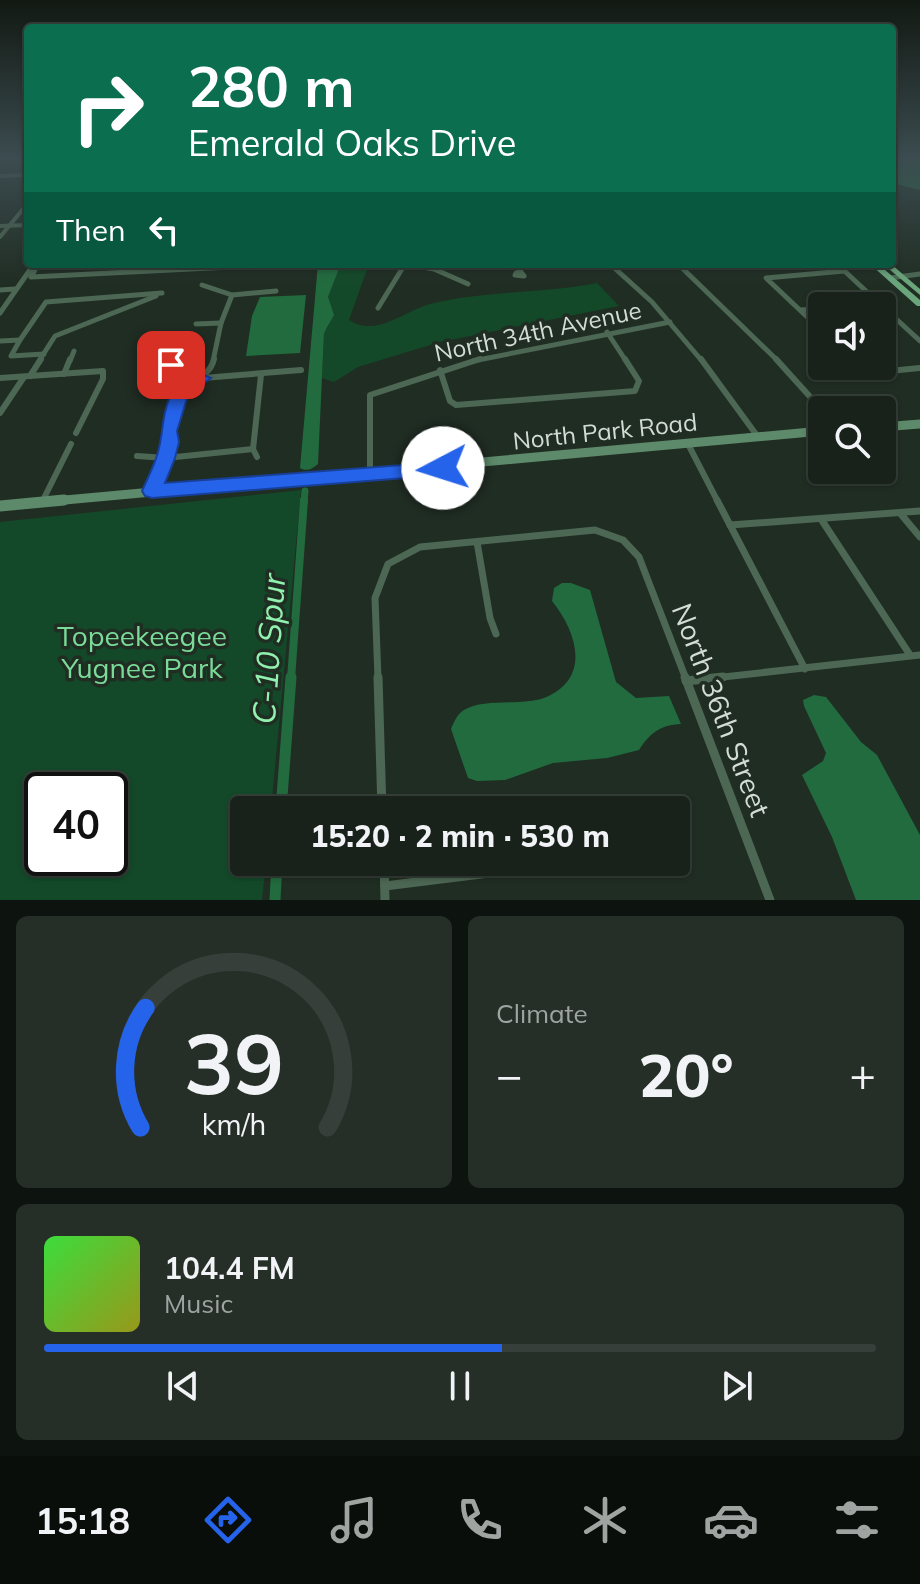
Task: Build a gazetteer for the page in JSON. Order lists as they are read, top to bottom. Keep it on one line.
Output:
{"streets":{"street":["North 34th Avenue","North Park Road","North 36th Street"]},"crossings":[["North 34th Avenue","North Park Road"]],"water":["C-10 Spur"],"parks":["Topeekeegee Yugnee Park"],"page":{"turn":["280 m","Emerald Oaks Drive"],"then":"Then","limit":"40","trip":"15:20 · 2 min · 530 m","tile":"Climate","heat":["−","20°","+"],"song":["104.4 FM","Music"],"tabs":"15:18","gauge":["39","km/h"]}}
